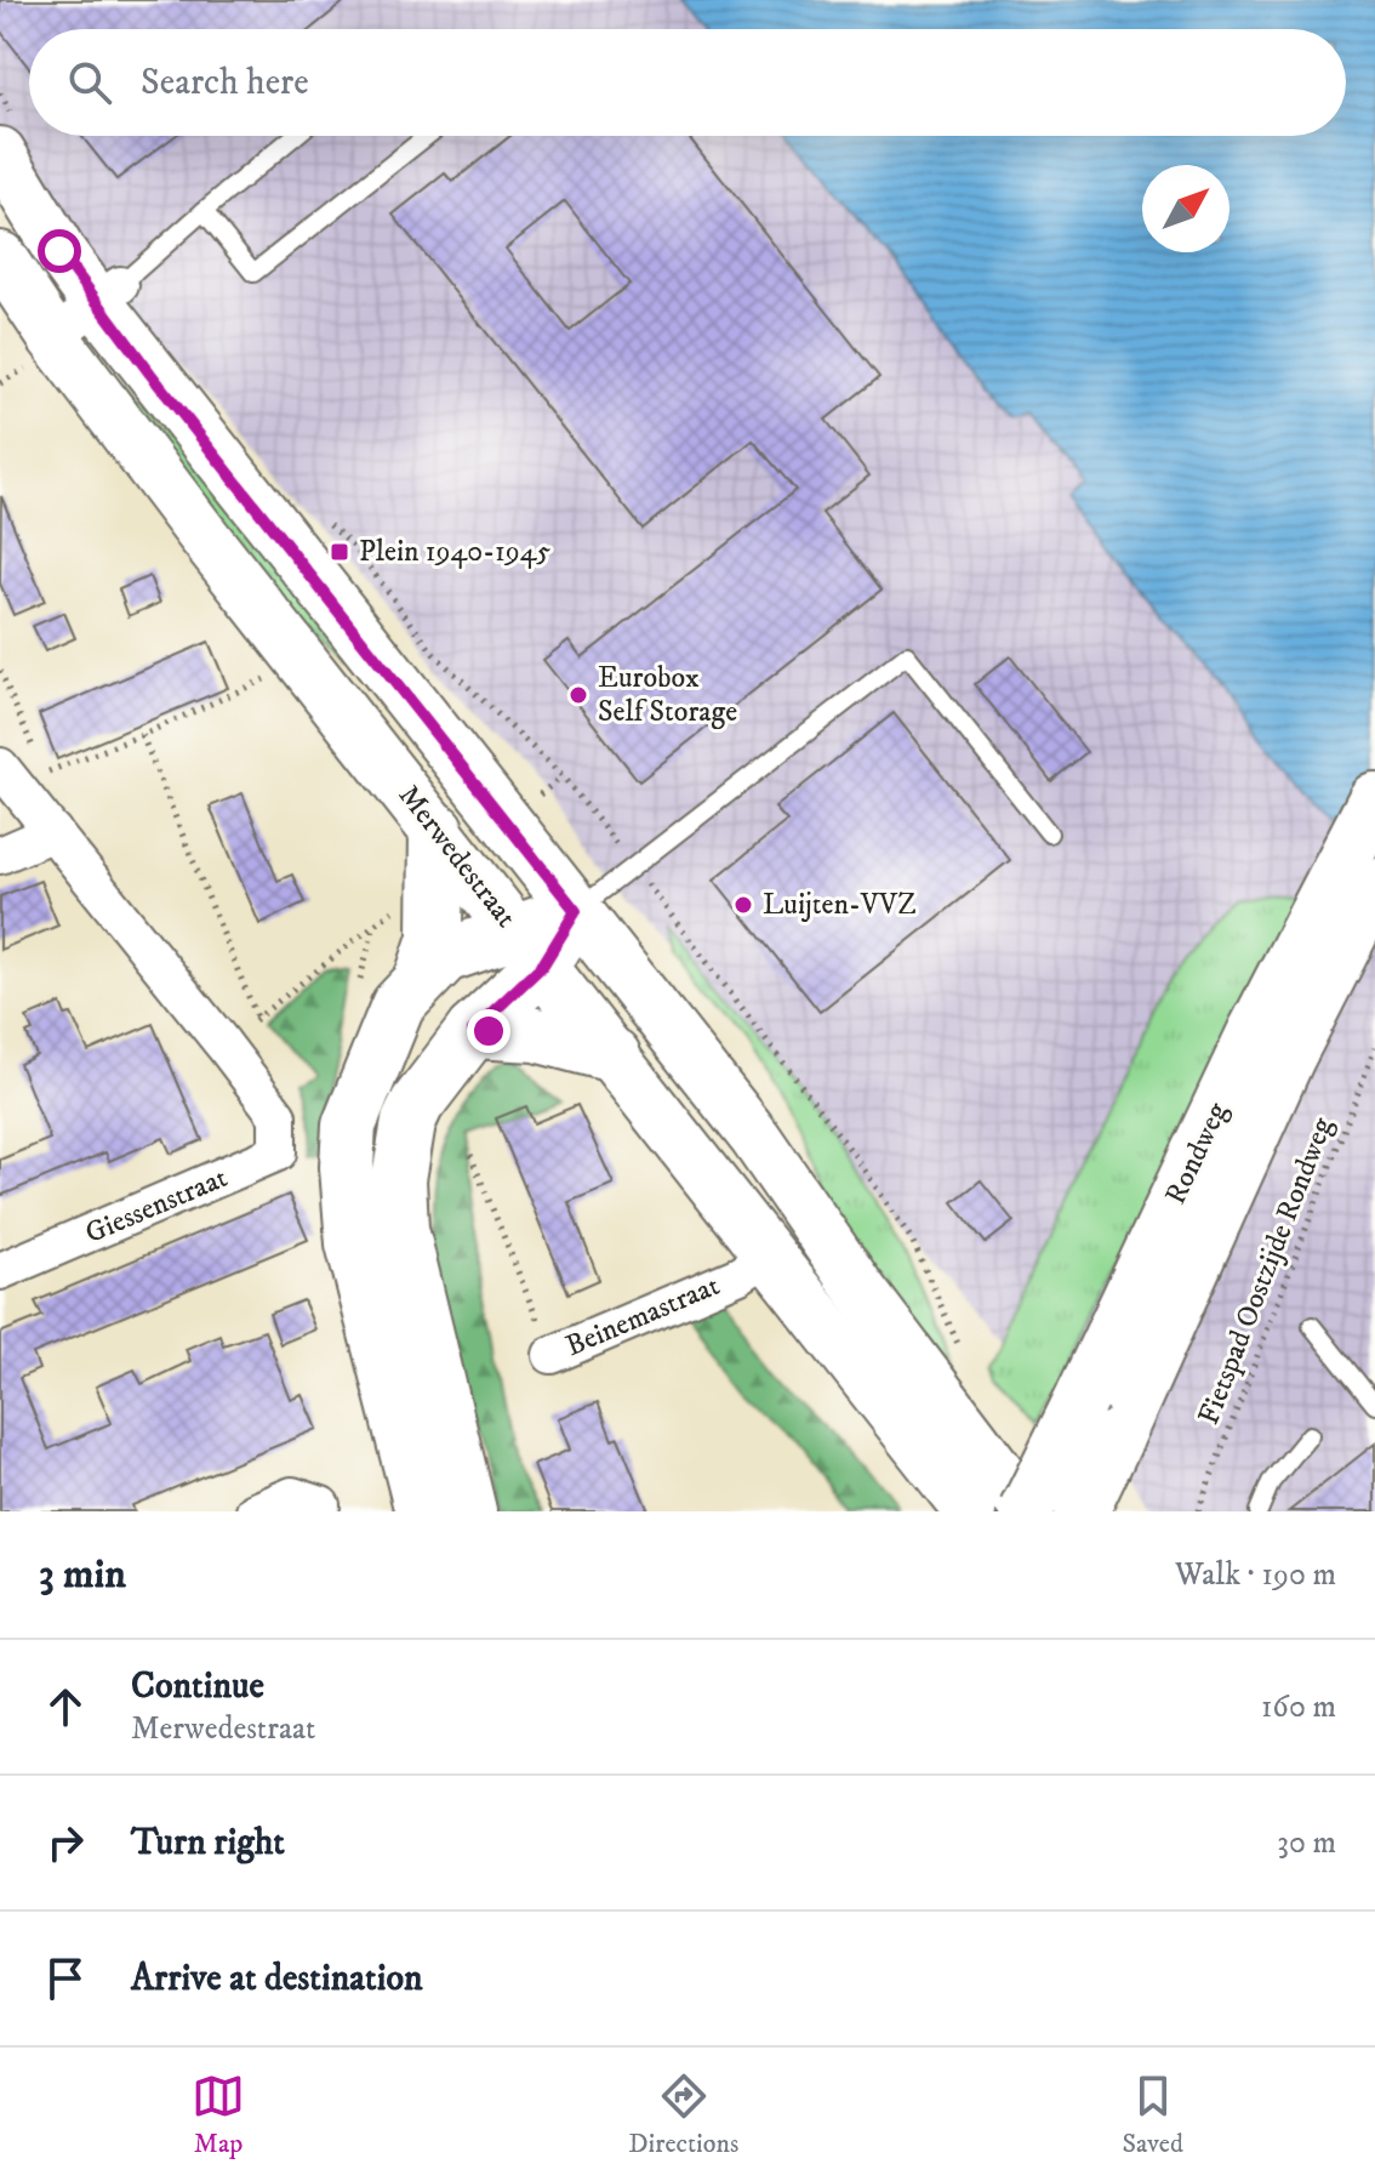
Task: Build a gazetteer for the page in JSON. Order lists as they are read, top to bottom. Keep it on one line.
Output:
{"streets":{"main road":["Merwedestraat","Rondweg"],"street":["Giessenstraat","Beinemastraat"],"path":["Fietspad Oostzijde Rondweg"]},"crossings":[["Merwedestraat","Rondweg"],["Merwedestraat","Beinemastraat"]],"places":{"transit":["Plein 1940-1945"],"other":["Eurobox Self Storage","Luijten-VVZ"]},"north":"top right","page":{"search":"Search here","heading":["3 min","Walk · 190 m"],"list":[["Continue","Merwedestraat","160 m"],["Turn right","30 m"],"Arrive at destination"],"nav":["Map","Directions","Saved"]}}
